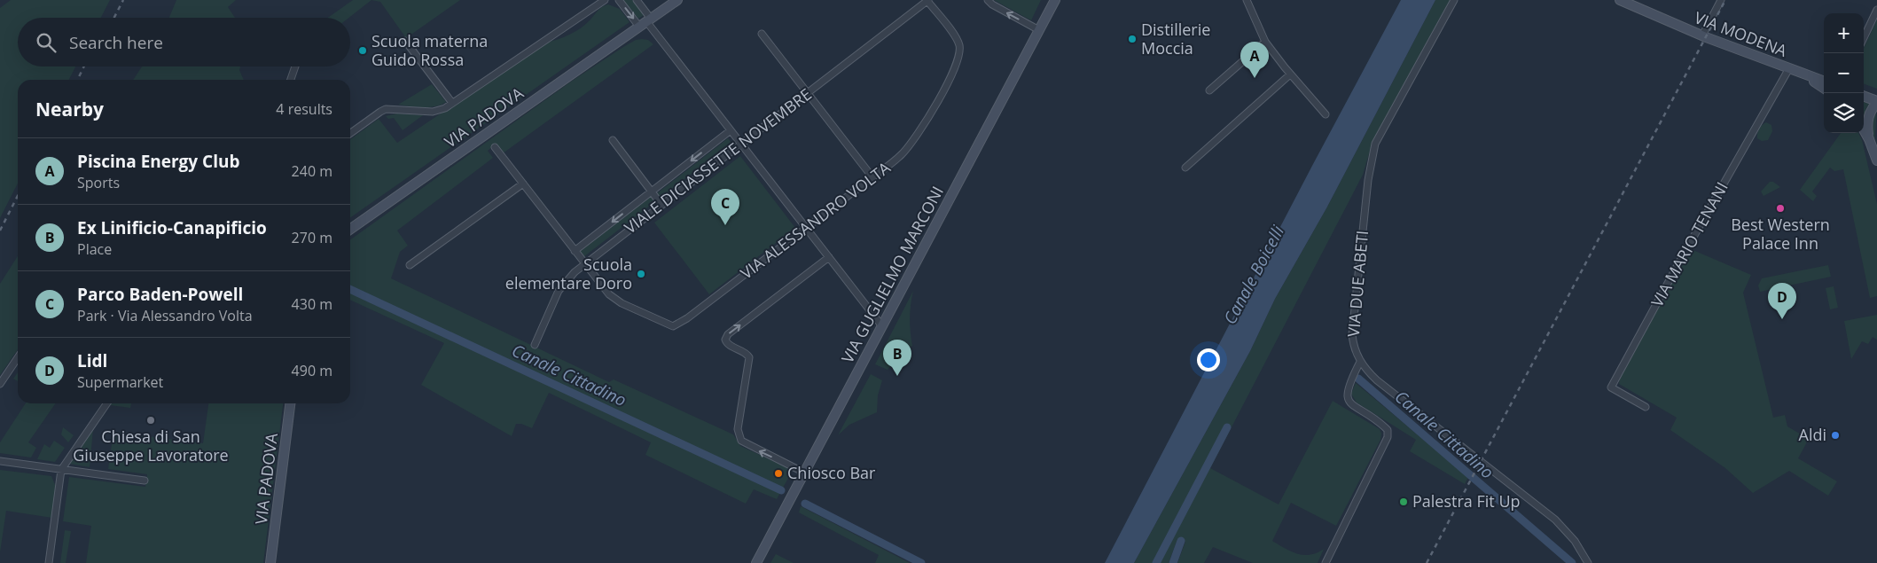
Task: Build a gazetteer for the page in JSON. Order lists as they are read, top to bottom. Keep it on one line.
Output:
{"streets":{"main road":["VIA MODENA","VIA PADOVA","VIA GUGLIELMO MARCONI"],"street":["VIALE DICIASSETTE NOVEMBRE","VIA ALESSANDRO VOLTA","VIA MARIO TENANI","VIA DUE ABETI"]},"crossings":[["VIA MODENA","VIA MARIO TENANI"],["VIALE DICIASSETTE NOVEMBRE","VIA ALESSANDRO VOLTA"]],"water":["Canale Boicelli","Canale Cittadino"],"places":["Distillerie Moccia","Scuola materna Guido Rossa","Best Western Palace Inn","Scuola elementare Doro","Chiesa di San Giuseppe Lavoratore","Aldi","Chiosco Bar","Palestra Fit Up"],"page":{"map_buttons":["+","−"],"search":"Search here","pins":["A","C","D","B"],"heading":["Nearby","4 results"],"list":[{"mark":"A","name":"Piscina Energy Club","note":"Sports","value":"240 m"},{"mark":"B","name":"Ex Linificio-Canapificio","note":"Place","value":"270 m"},{"mark":"C","name":"Parco Baden-Powell","note":"Park · Via Alessandro Volta","value":"430 m"},{"mark":"D","name":"Lidl","note":"Supermarket","value":"490 m"}]}}
